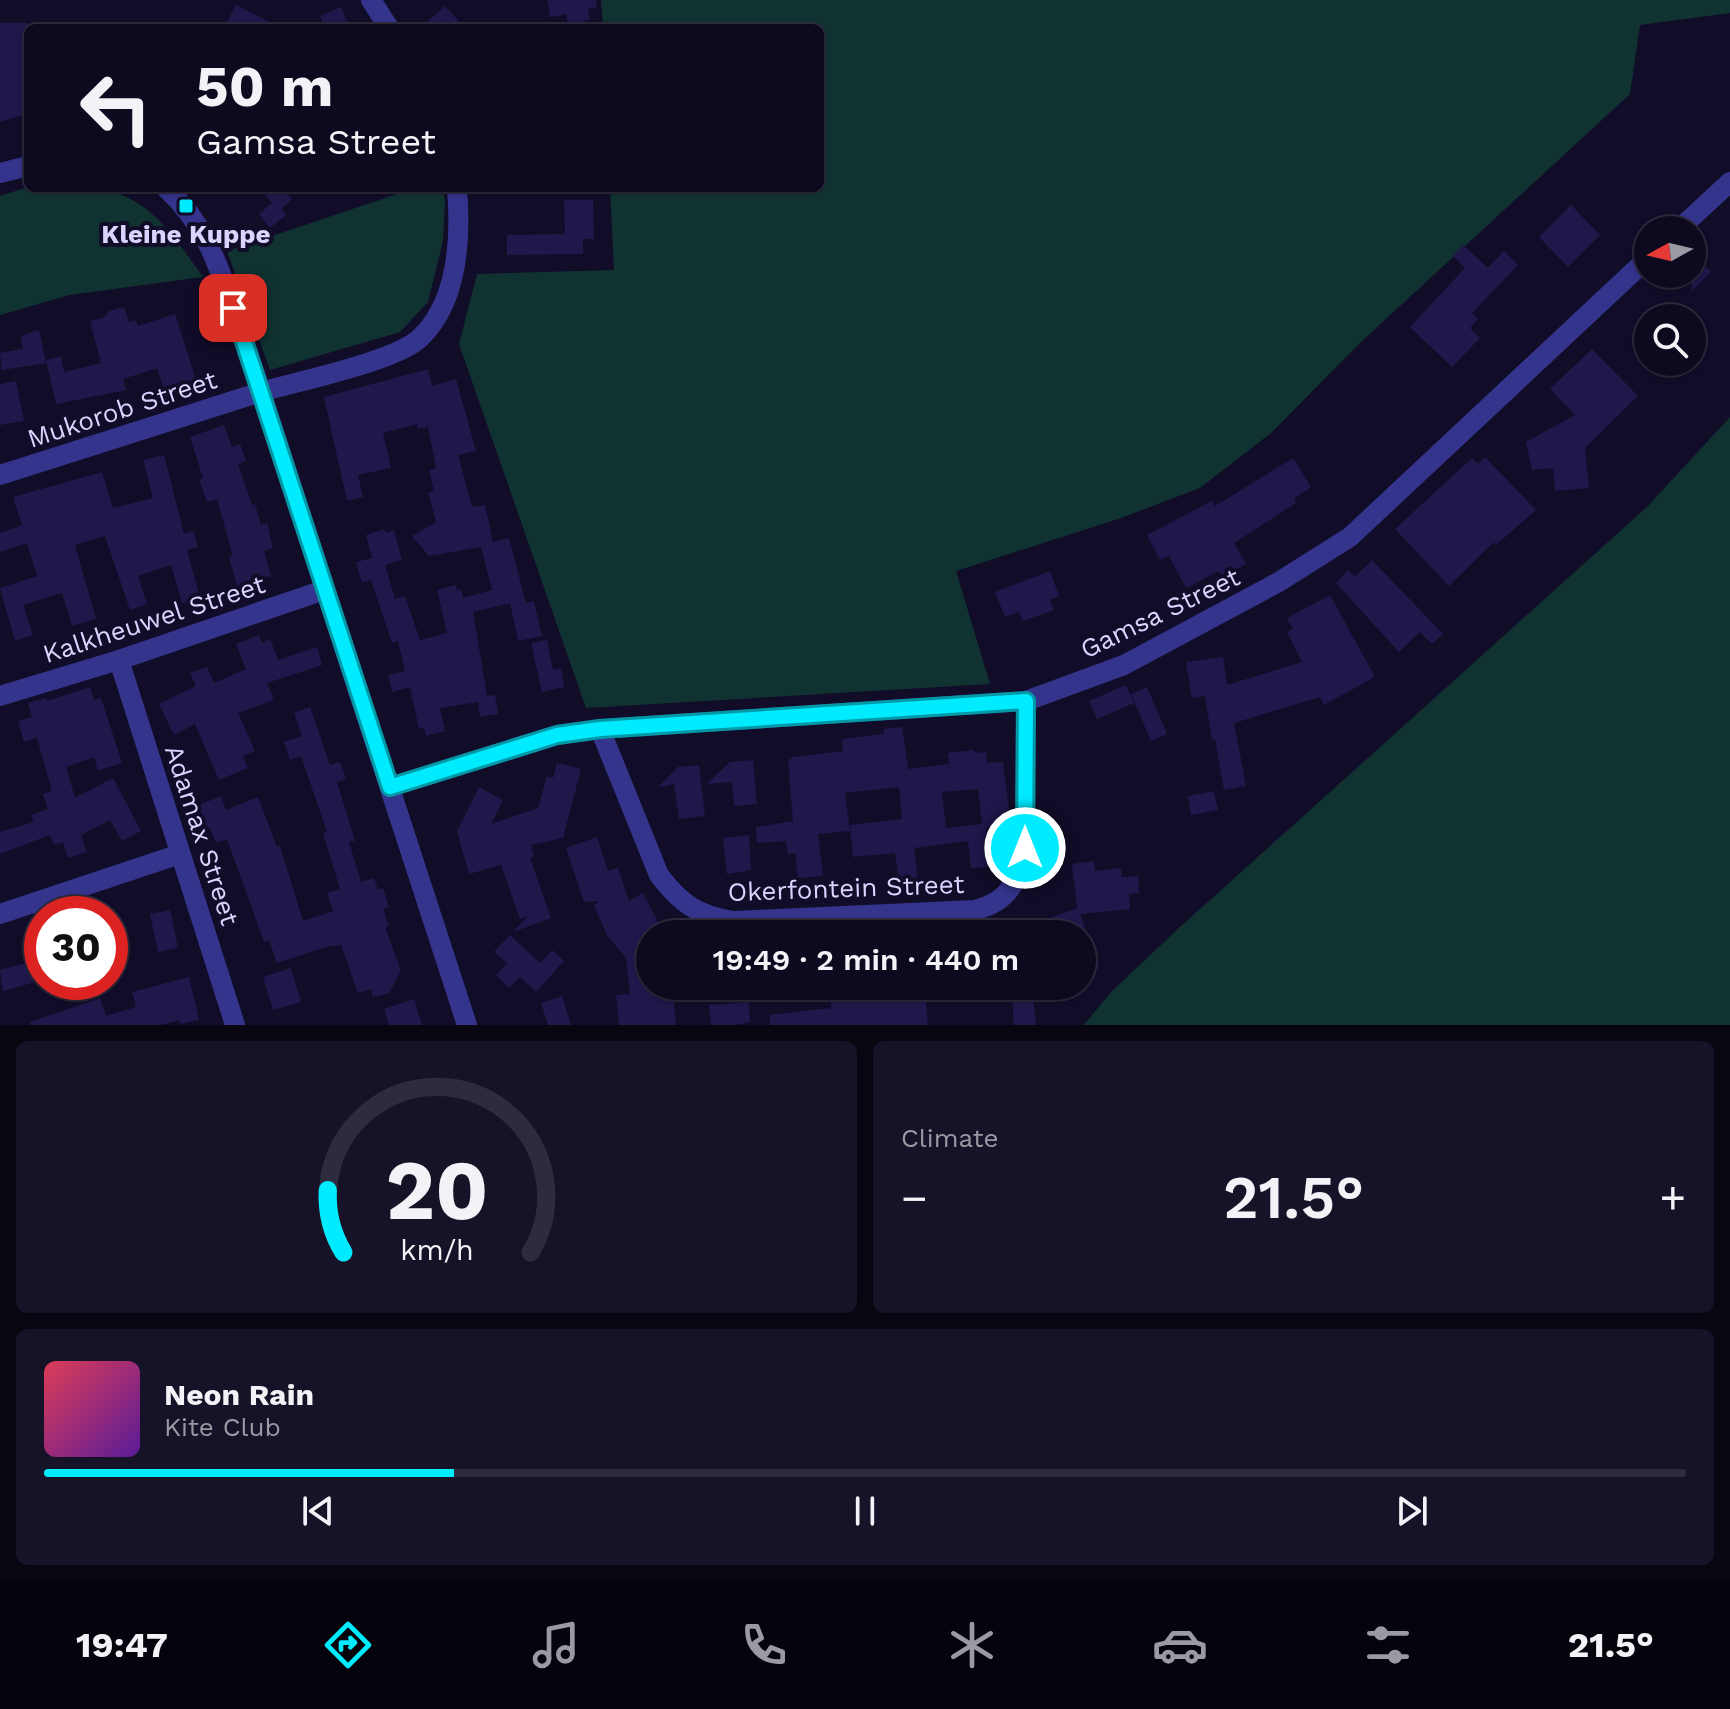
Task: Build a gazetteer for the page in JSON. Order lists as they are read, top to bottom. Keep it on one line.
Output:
{"streets":{"street":["Mukorob Street","Gamsa Street","Kalkheuwel Street","Adamax Street","Okerfontein Street"]},"crossings":[["Gamsa Street","Okerfontein Street"],["Kalkheuwel Street","Adamax Street"]],"places":{"transit":["Kleine Kuppe"]},"north":"left","page":{"turn":["50 m","Gamsa Street"],"limit":"30","trip":"19:49 · 2 min · 440 m","tile":"Climate","heat":["−","21.5°","+"],"song":["Neon Rain","Kite Club"],"tabs":["19:47","21.5°"],"gauge":["20","km/h"]}}
